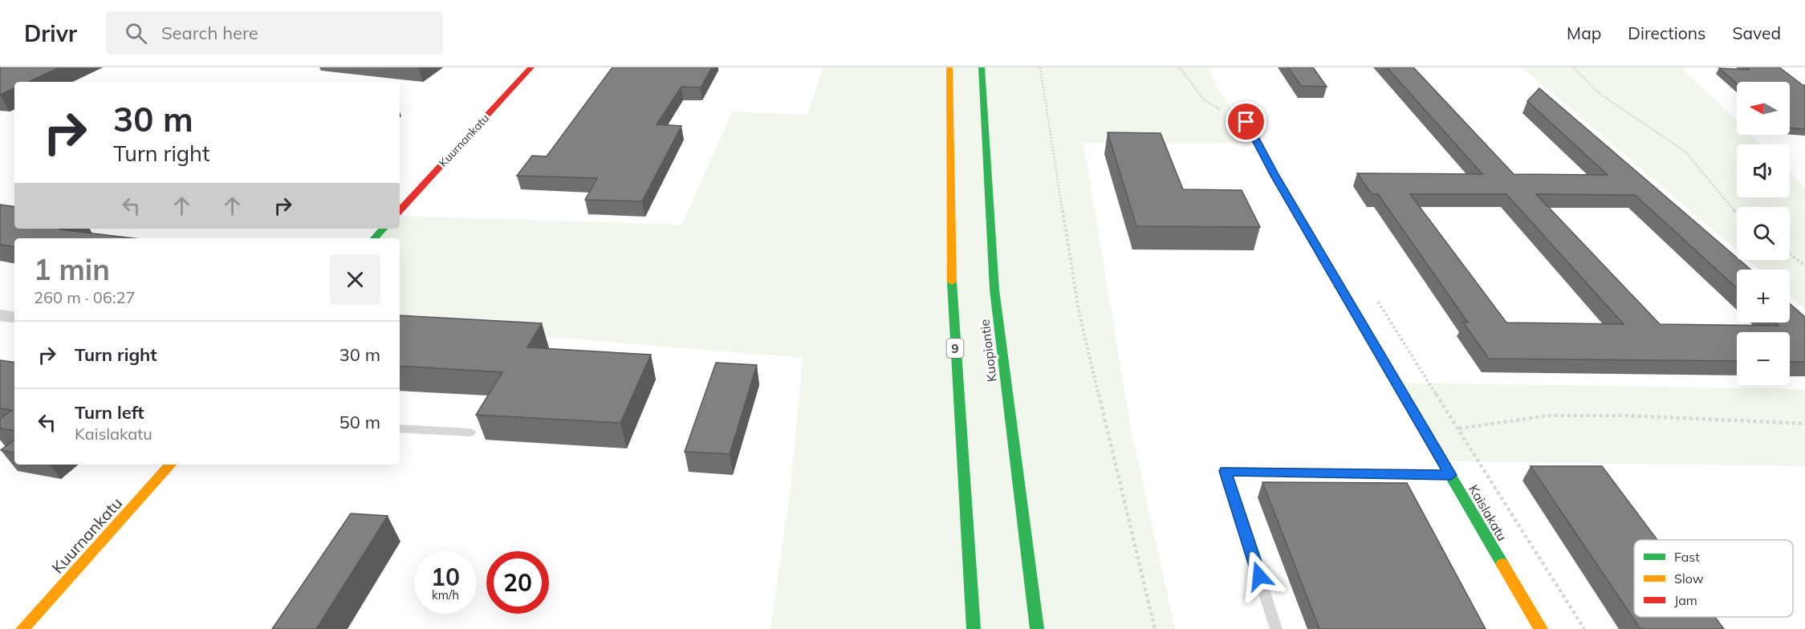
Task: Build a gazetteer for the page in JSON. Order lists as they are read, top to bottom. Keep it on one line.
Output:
{"streets":{"main road":["Kuurnankatu","9","Kuopiontie","Kaislakatu"]},"legend":["Fast","Slow","Jam"],"north":"left","page":{"header":"Drivr","search":"Search here","nav":["Map","Directions","Saved"],"map_buttons":["+","−"],"turn":["30 m","Turn right"],"heading":["1 min","260 m · 06:27"],"list":[{"name":"Turn right","value":"30 m"},{"name":"Turn left","note":"Kaislakatu","value":"50 m"}],"speed":"10 km/h","limit":"20"}}
